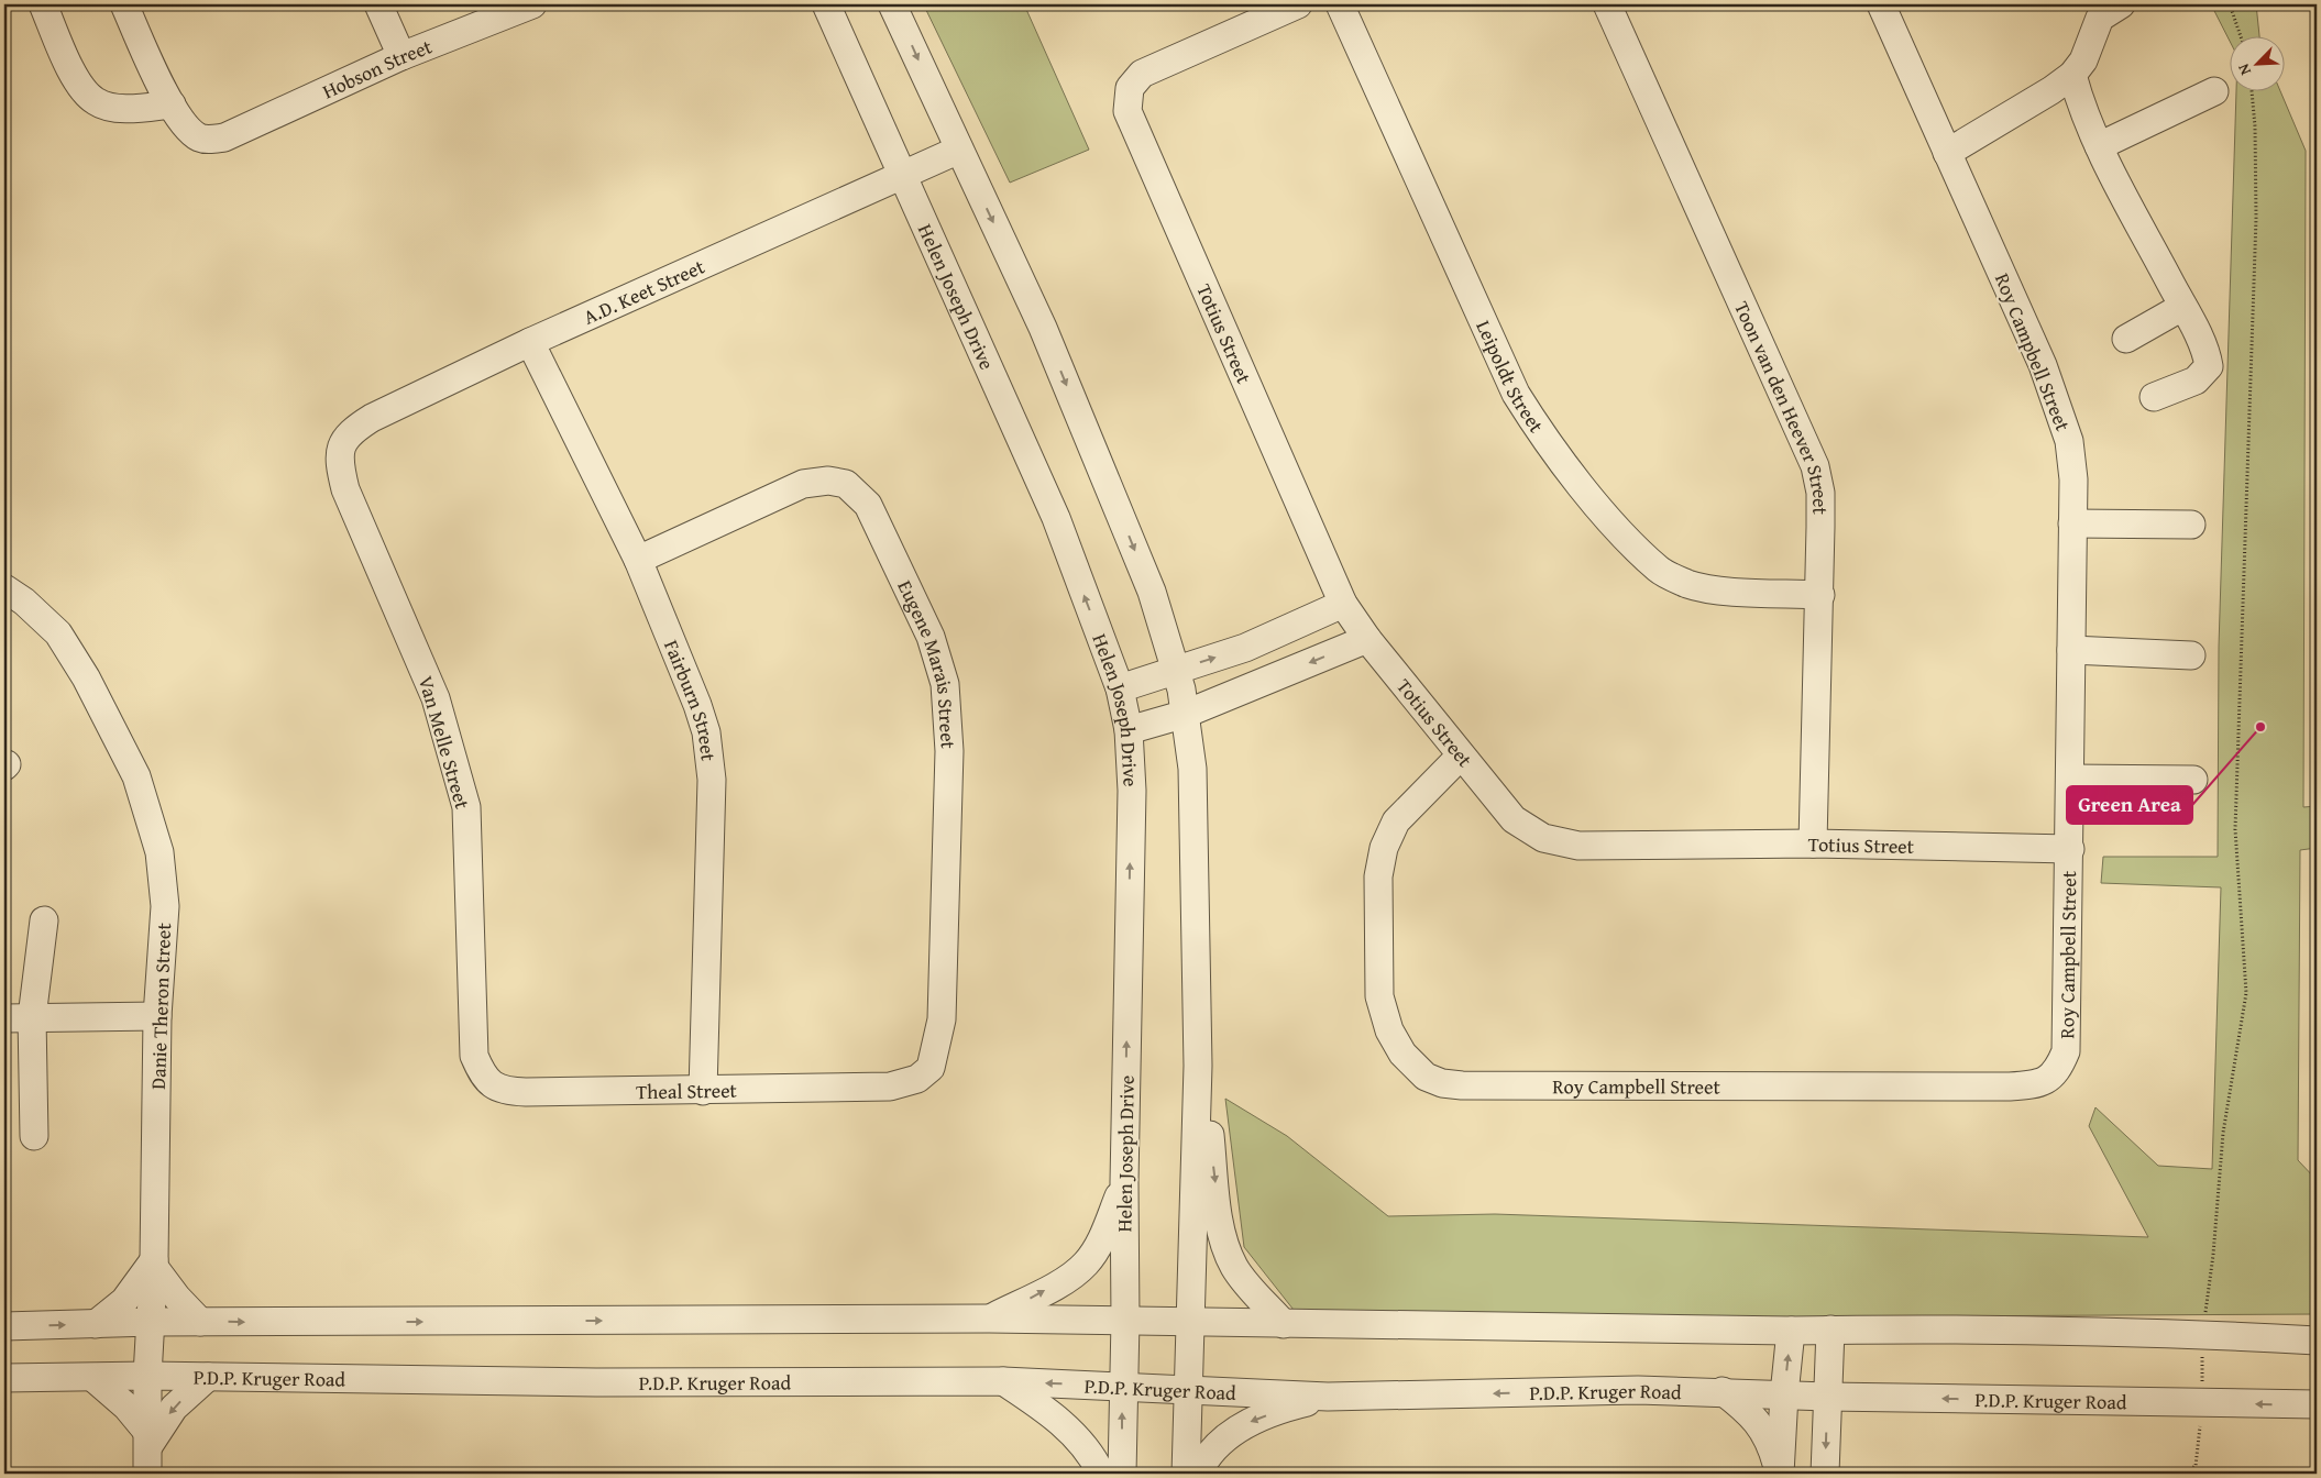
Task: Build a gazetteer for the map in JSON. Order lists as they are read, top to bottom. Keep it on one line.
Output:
{"streets":{"street":["Hobson Street","A.D. Keet Street","Helen Joseph Drive","Totius Street","Roy Campbell Street","Leipoldt Street","Toon van den Heever Street","Eugene Marais Street","Fairburn Street","Van Melle Street","Danie Theron Street","Theal Street","P.D.P. Kruger Road"]},"crossings":[["A.D. Keet Street","Helen Joseph Drive"],["A.D. Keet Street","Fairburn Street"],["A.D. Keet Street","Van Melle Street"],["Helen Joseph Drive","P.D.P. Kruger Road"],["Totius Street","Roy Campbell Street"],["Totius Street","Toon van den Heever Street"],["Leipoldt Street","Toon van den Heever Street"],["Eugene Marais Street","Fairburn Street"],["Eugene Marais Street","Theal Street"],["Fairburn Street","Theal Street"],["Van Melle Street","Theal Street"],["Danie Theron Street","P.D.P. Kruger Road"]],"places":["Green Area"],"north":"bottom left"}
